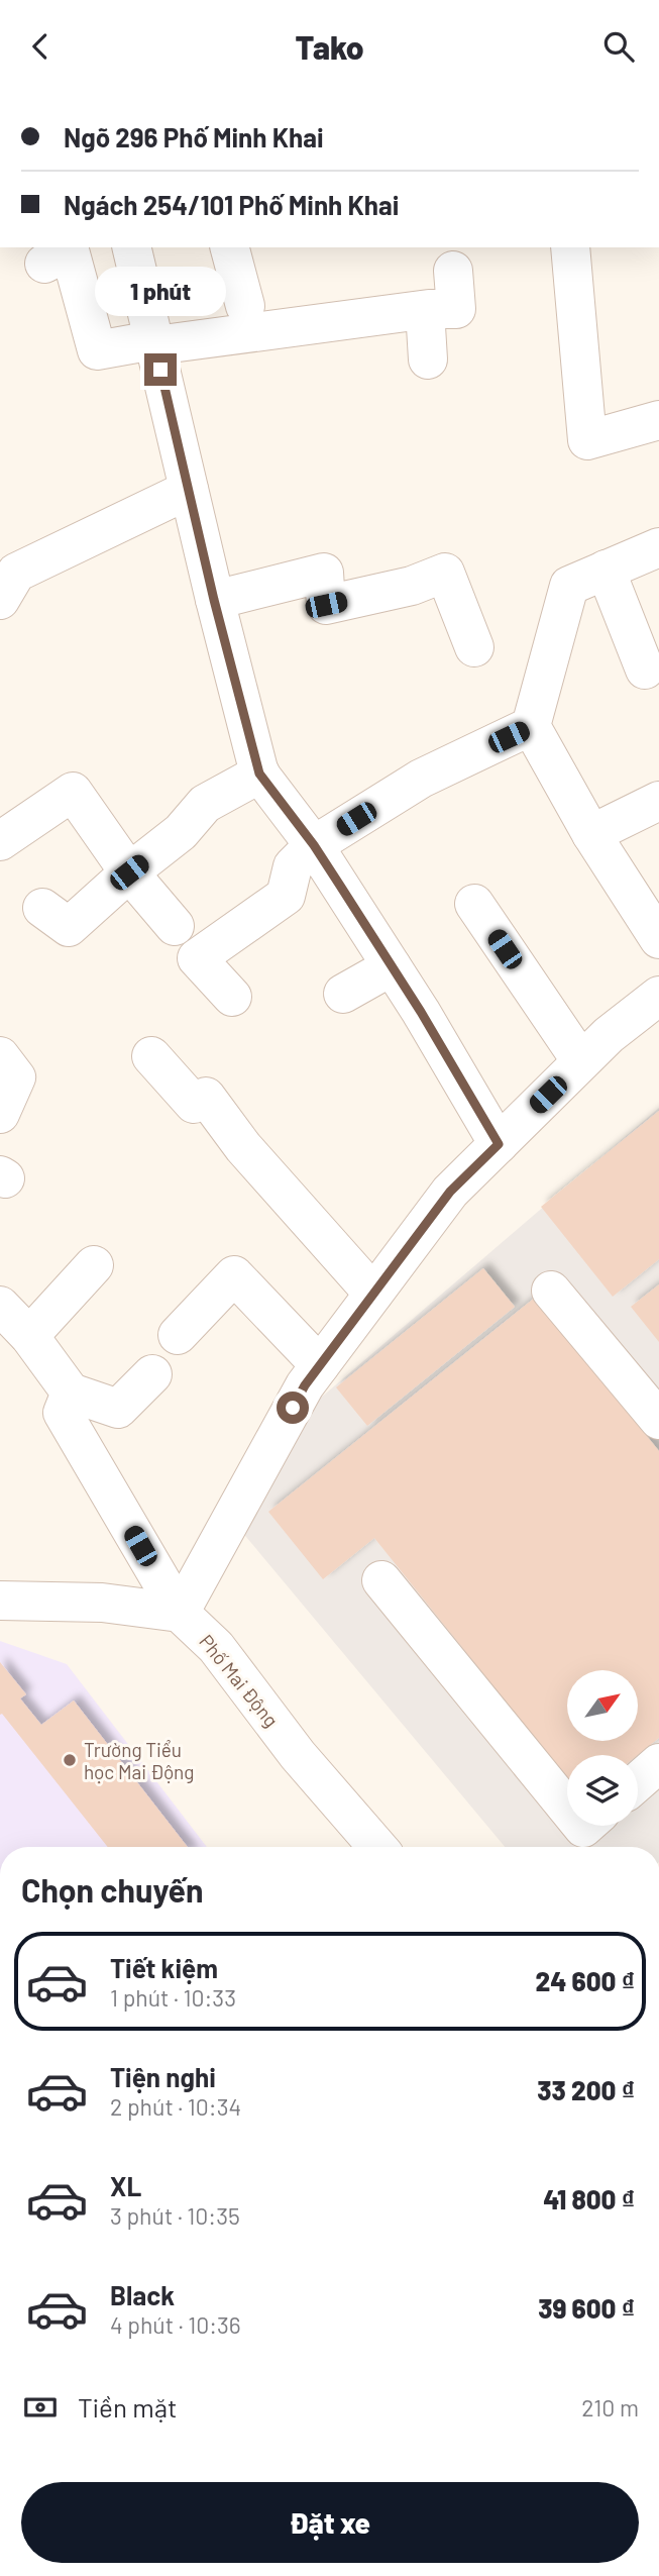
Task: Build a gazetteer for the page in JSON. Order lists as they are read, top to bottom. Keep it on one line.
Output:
{"streets":{"street":["Phố Mai Động"]},"places":["Trường Tiểu học Mai Động"],"north":"top right","page":{"header":"Tako","banner":["Ngõ 296 Phố Minh Khai","Ngách 254/101 Phố Minh Khai"],"bubble":"1 phút","heading":"Chọn chuyến","list":[{"name":"Tiết kiệm","note":"1 phút · 10:33","value":"24 600 ₫"},{"name":"Tiện nghi","note":"2 phút · 10:34","value":"33 200 ₫"},{"name":"XL","note":"3 phút · 10:35","value":"41 800 ₫"},{"name":"Black","note":"4 phút · 10:36","value":"39 600 ₫"}],"pay":["Tiền mặt","210 m"],"buttons":"Đặt xe"}}
